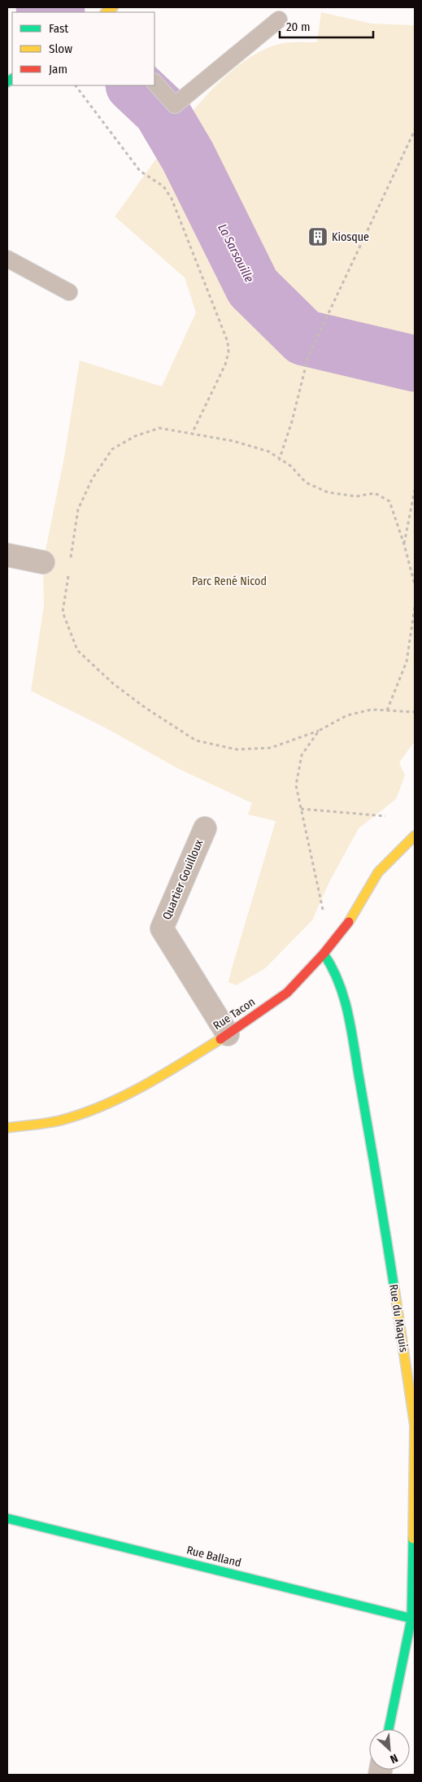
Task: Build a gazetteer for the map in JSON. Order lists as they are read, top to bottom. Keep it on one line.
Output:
{"streets":{"street":["Quartier Gouilloux","Rue Tacon","Rue du Maquis","Rue Balland"]},"crossings":[["Quartier Gouilloux","Rue Tacon"],["Rue Tacon","Rue du Maquis"],["Rue du Maquis","Rue Balland"]],"water":["La Sarsouille"],"parks":["Parc René Nicod"],"places":{"building":["Kiosque"]},"legend":["Fast","Slow","Jam"],"scale_bar":"20 m","north":"bottom right"}
